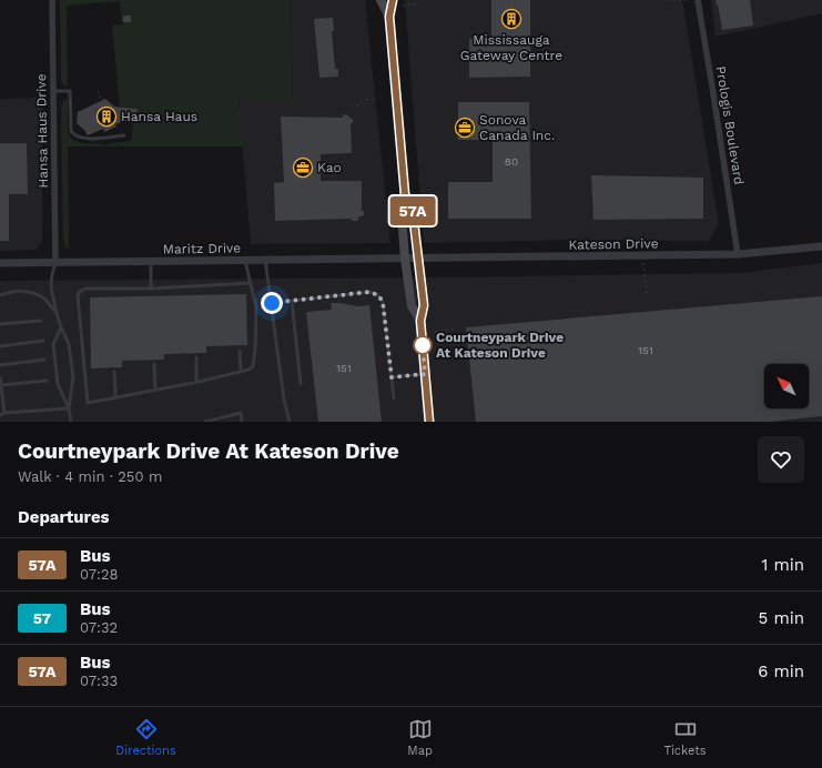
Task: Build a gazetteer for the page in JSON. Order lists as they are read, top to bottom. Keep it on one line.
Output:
{"streets":{"street":["Prologis Boulevard","Hansa Haus Drive","Kateson Drive","Maritz Drive"]},"crossings":[["Prologis Boulevard","Kateson Drive"],["Hansa Haus Drive","Maritz Drive"],["Kateson Drive","Maritz Drive"]],"places":{"building":["Mississauga Gateway Centre","Hansa Haus"],"office":["Sonova Canada Inc.","Kao"],"other":["Courtneypark Drive At Kateson Drive"]},"lines":["bus line 57A"],"house_numbers":["80","151","151"],"north":"top left","page":{"on_map":"57A","heading":[["Courtneypark Drive At Kateson Drive","Walk · 4 min · 250 m"],"Departures"],"list":[{"mark":"57A","name":"Bus","note":"07:28","value":"1 min"},{"mark":"57","name":"Bus","note":"07:32","value":"5 min"},{"mark":"57A","name":"Bus","note":"07:33","value":"6 min"}],"tabs":["Directions","Map","Tickets"]}}
